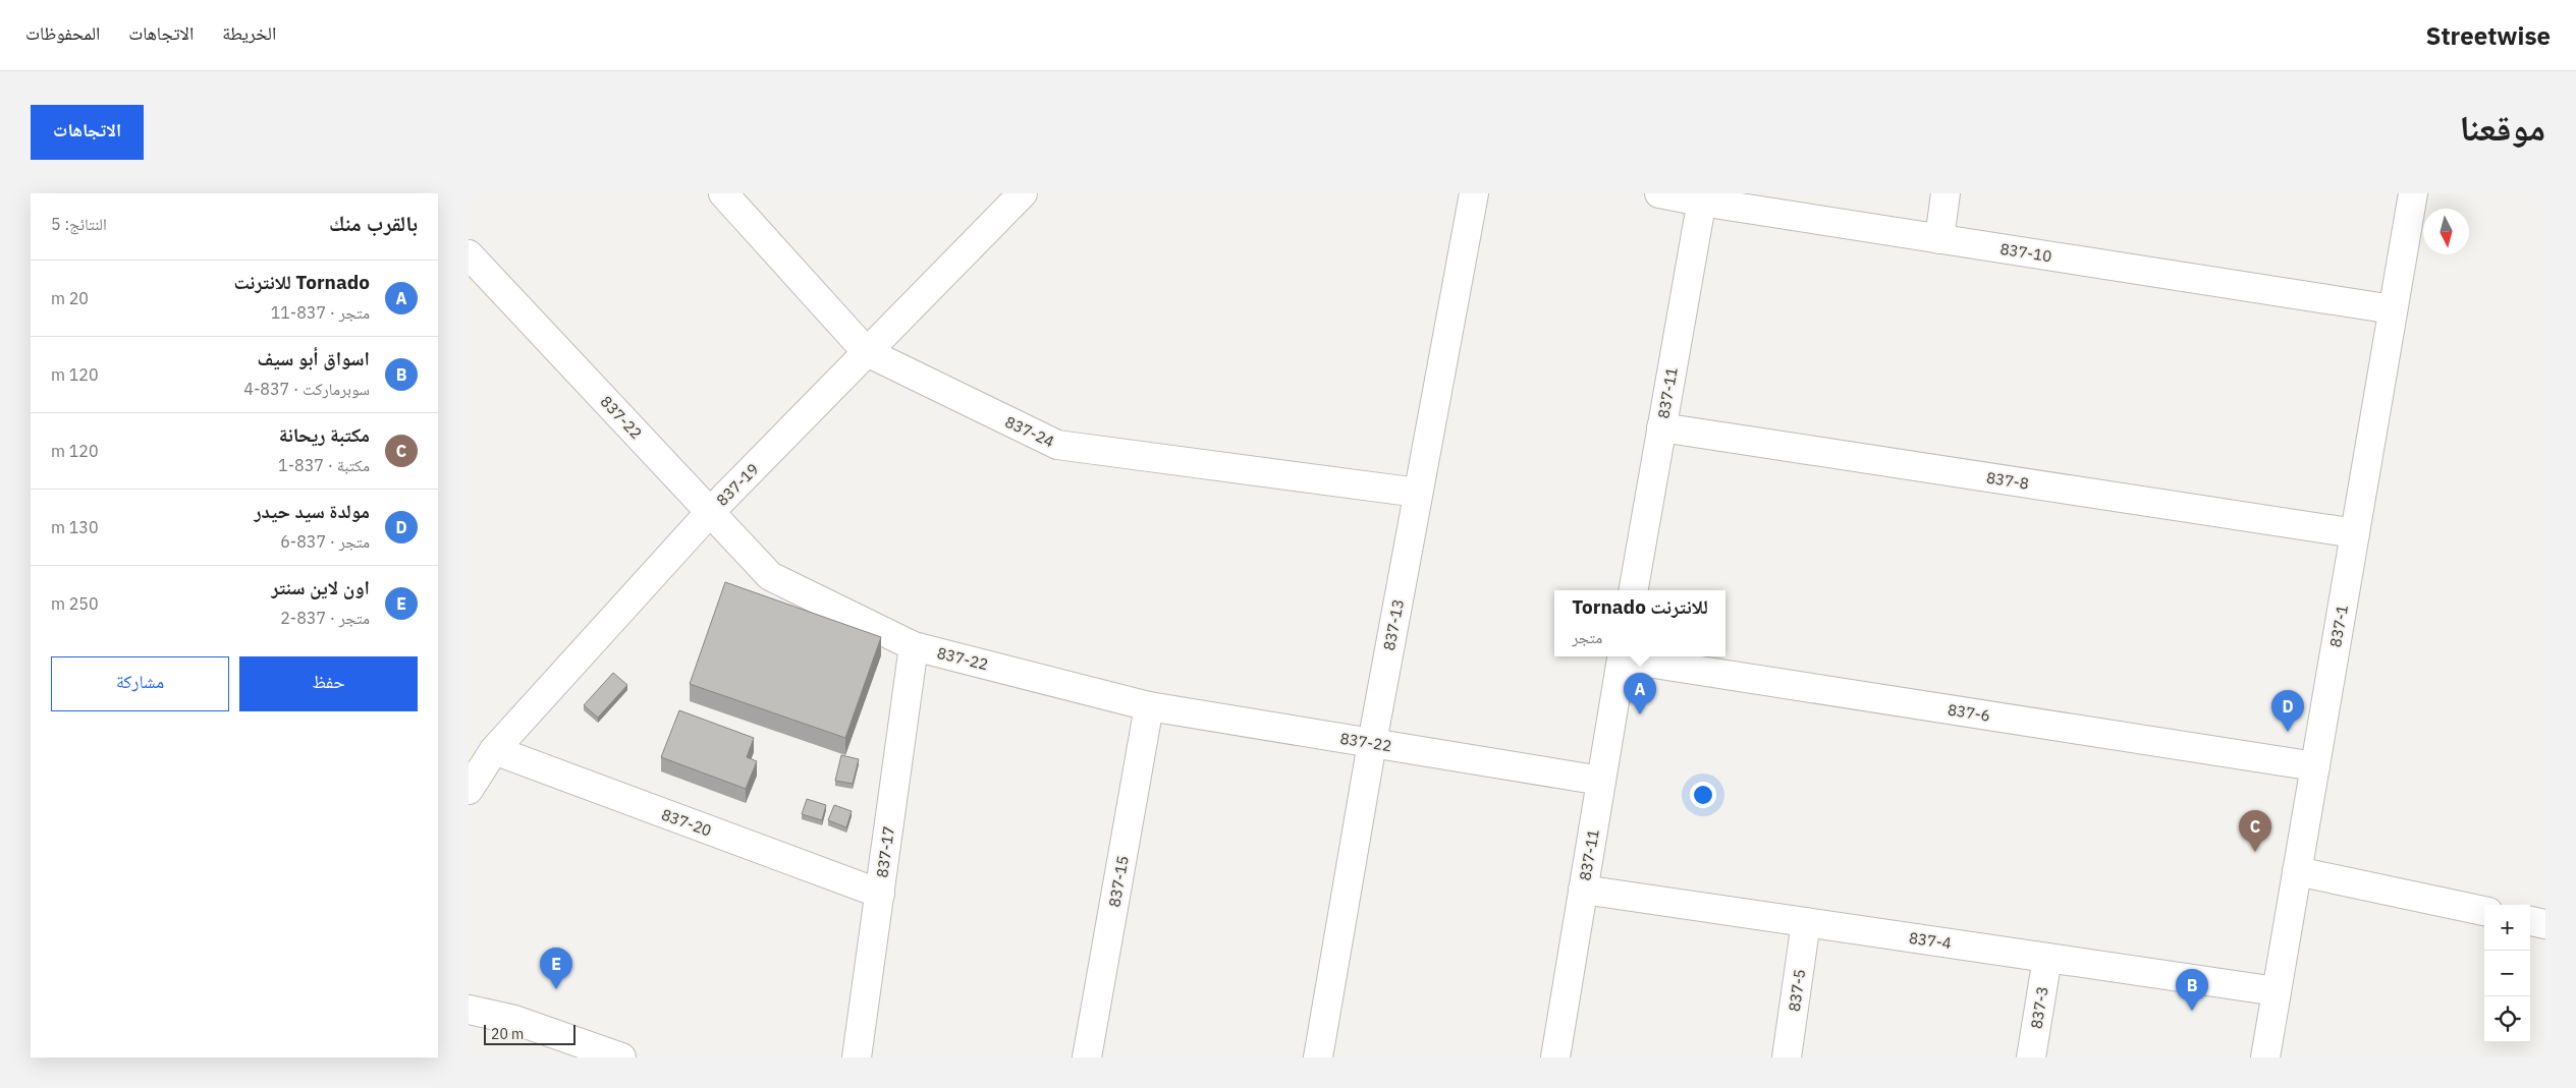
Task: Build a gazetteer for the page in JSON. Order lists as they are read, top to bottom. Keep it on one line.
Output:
{"streets":{"street":["837-10","837-11","837-22","837-24","837-8","837-19","837-13","837-1","837-6","837-20","837-17","837-15","837-4","837-5","837-3"]},"crossings":[["837-10","837-11"],["837-10","837-1"],["837-11","837-22"],["837-11","837-8"],["837-11","837-4"],["837-22","837-19"],["837-22","837-13"],["837-22","837-17"],["837-22","837-15"],["837-24","837-19"],["837-24","837-13"],["837-8","837-1"],["837-19","837-20"],["837-1","837-6"],["837-1","837-4"],["837-20","837-17"],["837-4","837-5"],["837-4","837-3"]],"scale_bar":"20 m","north":"bottom","page":{"header":"Streetwise","nav":["الخريطة","الاتجاهات","المحفوظات"],"title":"موقعنا","buttons":["الاتجاهات",["حفظ","مشاركة"]],"heading":["بالقرب منك","النتائج: 5"],"list":[{"mark":"A","name":"Tornado للانترنت","note":"متجر · 837-11","value":"20 m"},{"mark":"B","name":"اسواق أبو سيف","note":"سوبرماركت · 837-4","value":"120 m"},{"mark":"C","name":"مكتبة ريحانة","note":"مكتبة · 837-1","value":"120 m"},{"mark":"D","name":"مولدة سيد حيدر","note":"متجر · 837-6","value":"130 m"},{"mark":"E","name":"اون لاين سنتر","note":"متجر · 837-2","value":"250 m"}],"popup":["Tornado للانترنت","متجر"],"pins":["A","D","C","E","B"],"map_buttons":["+","−"],"scale":"20 m"}}
